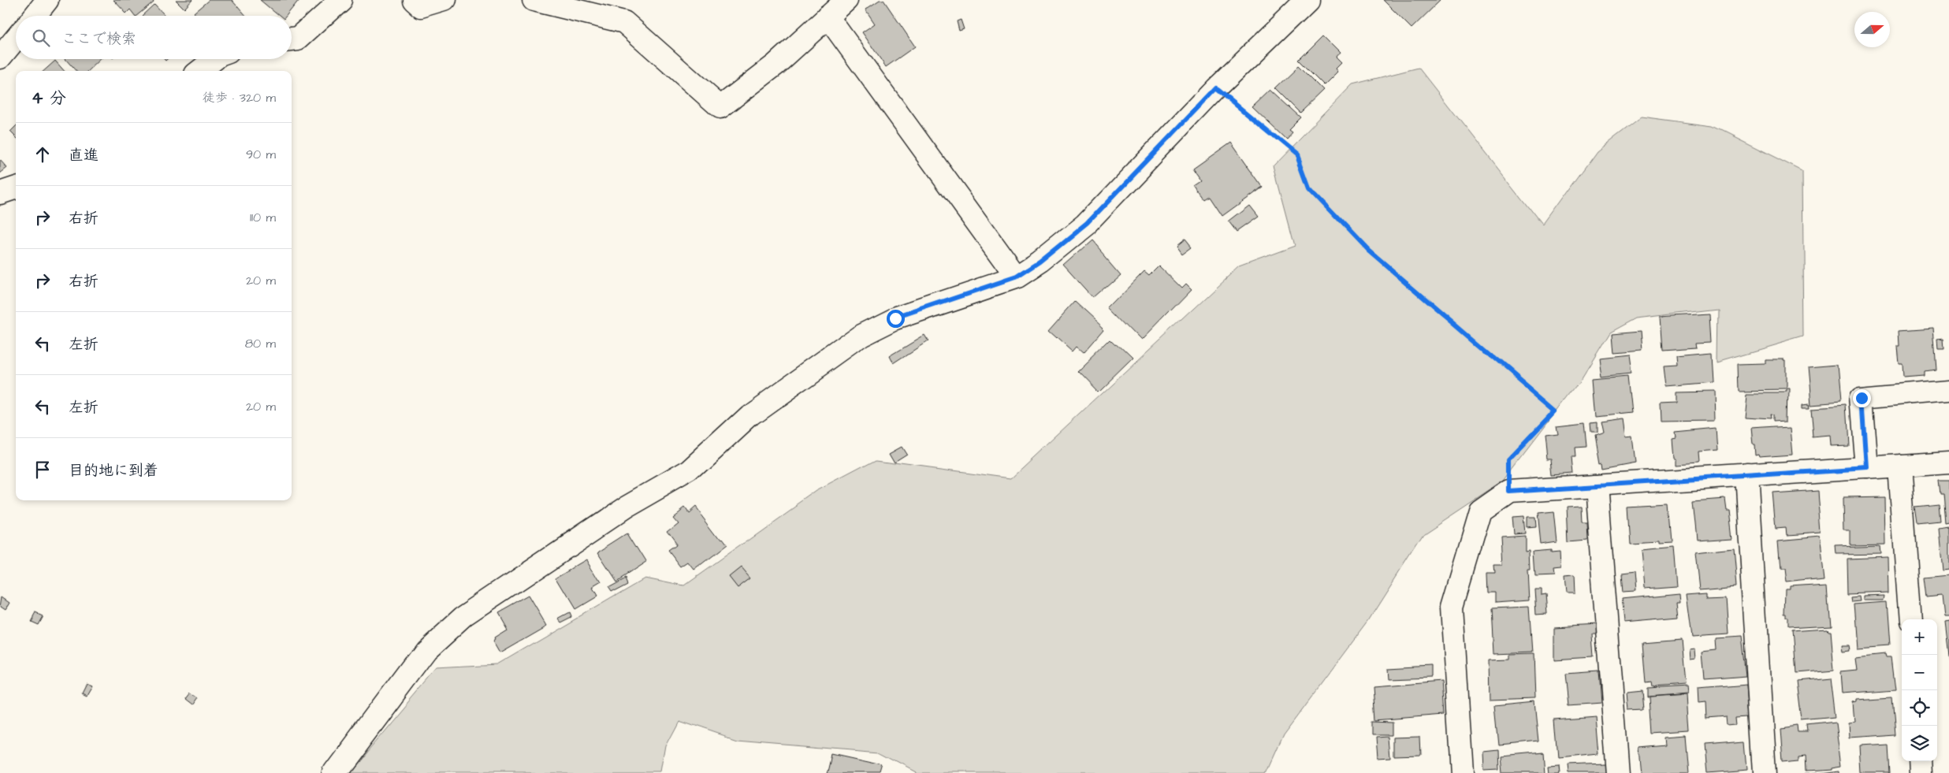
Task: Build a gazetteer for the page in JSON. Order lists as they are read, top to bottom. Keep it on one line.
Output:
{"north":"right","page":{"search":"ここで検索","heading":["4 分","徒歩 · 320 m"],"list":[["直進","90 m"],["右折","110 m"],["右折","20 m"],["左折","80 m"],["左折","20 m"],"目的地に到着"],"map_buttons":["+","−"]}}
